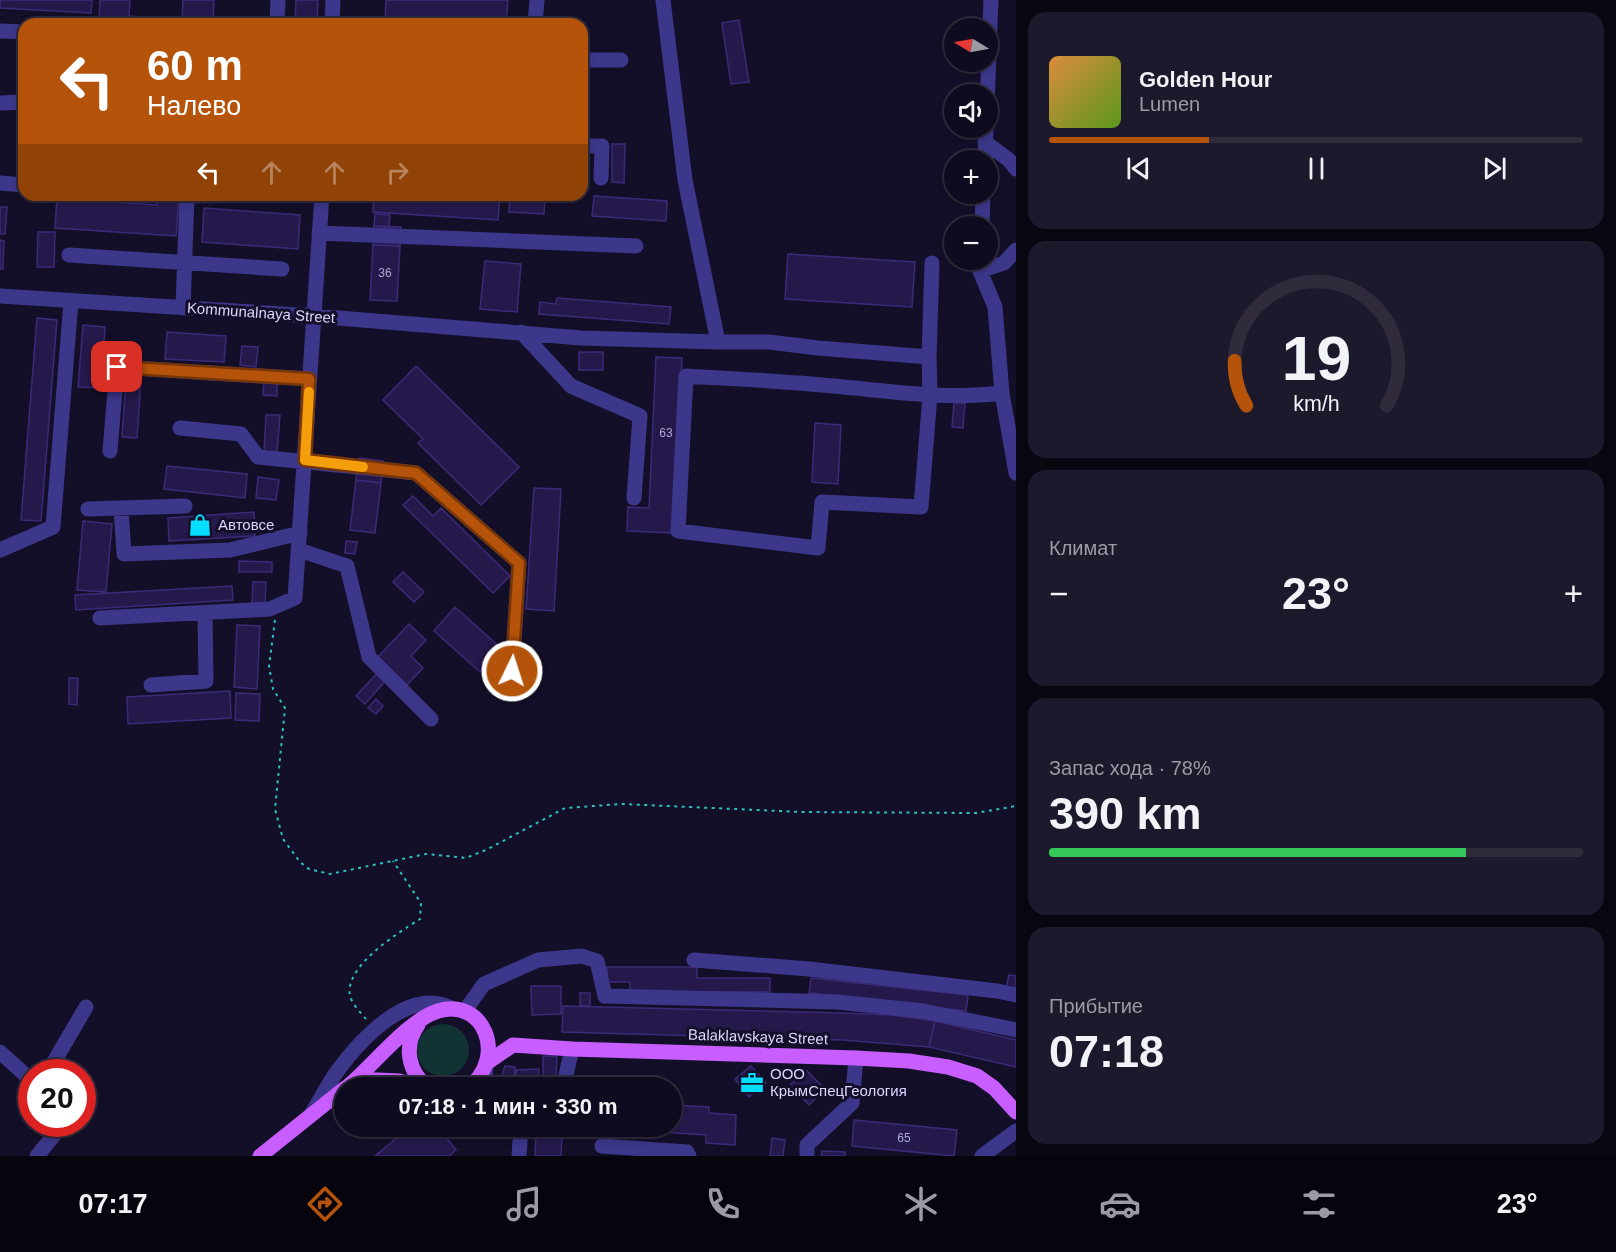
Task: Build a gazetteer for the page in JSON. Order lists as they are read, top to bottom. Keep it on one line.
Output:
{"streets":{"main road":["Balaklavskaya Street"],"street":["Kommunalnaya Street"]},"places":{"shop":["Автовсе"],"office":["ООО КрымСпецГеология"]},"house_numbers":["36","63","65"],"north":"left","page":{"map_buttons":["+","−"],"turn":["60 m","Налево"],"song":["Golden Hour","Lumen"],"tile":["Климат",["Запас хода · 78%","390 km"],["Прибытие","07:18"]],"heat":["−","23°","+"],"limit":"20","trip":"07:18 · 1 мин · 330 m","tabs":["07:17","23°"],"gauge":["19","km/h"]}}
